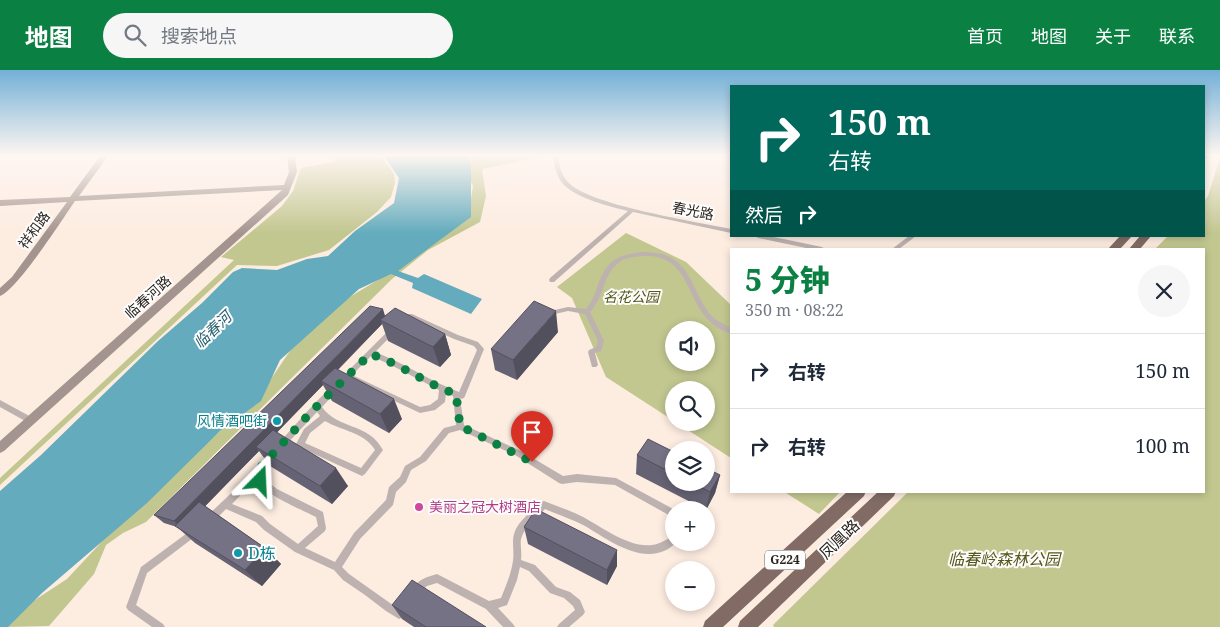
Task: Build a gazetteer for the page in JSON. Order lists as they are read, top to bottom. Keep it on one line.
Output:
{"streets":{"highway":["凤凰路","G224"],"street":["春光路","祥和路","临春河路"]},"water":["临春河"],"parks":["名花公园","临春岭森林公园"],"places":["风情酒吧街","美丽之冠大树酒店","D栋"],"page":{"header":"地图","search":"搜索地点","nav":["首页","地图","关于","联系"],"turn":["150 m","右转"],"then":"然后","heading":["5 分钟","350 m · 08:22"],"map_buttons":["+","−"],"list":[{"name":"右转","value":"150 m"},{"name":"右转","value":"100 m"}]}}
